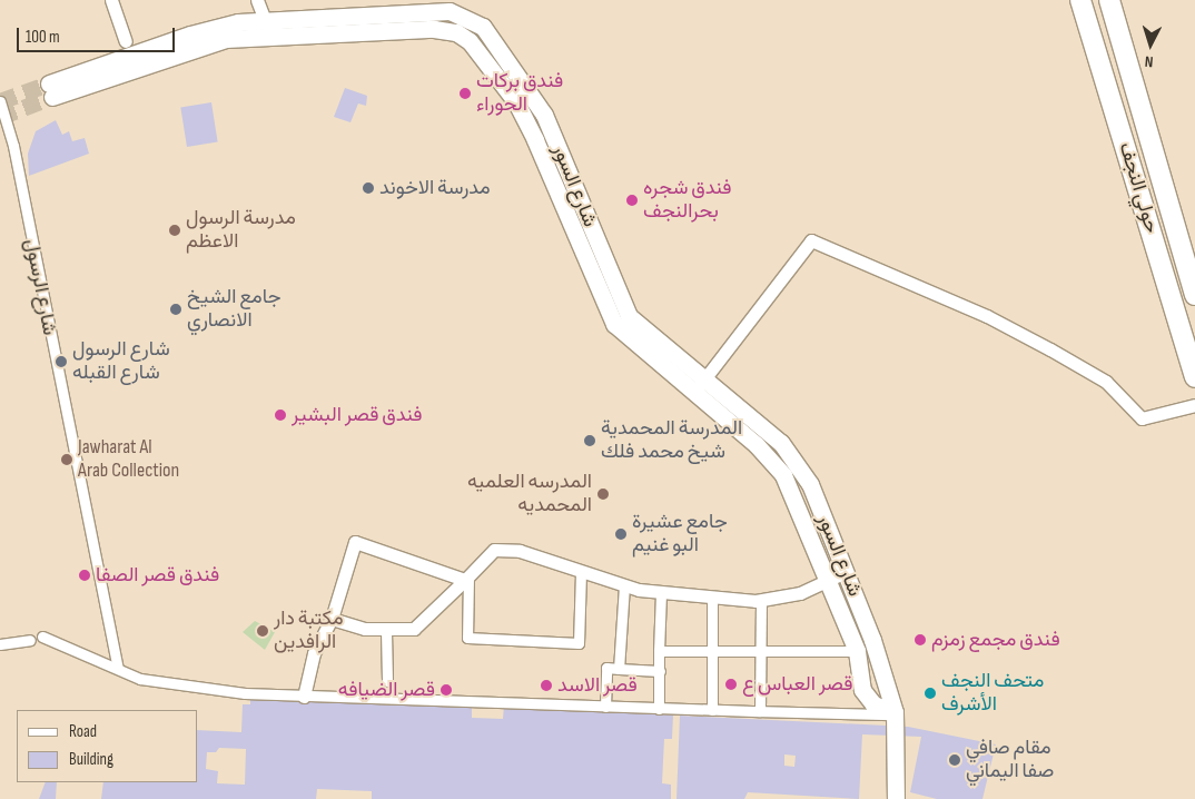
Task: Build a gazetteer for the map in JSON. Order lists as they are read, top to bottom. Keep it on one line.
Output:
{"streets":{"main road":["شارع السور","حولي النجف"],"street":["شارع الرسول"]},"places":["فندق بركات الحوراء","مدرسة الاخوند","فندق شجره بحرالنجف","مدرسة الرسول الاعظم","جامع الشيخ الانصاري","شارع الرسول شارع القبله","فندق قصر البشير","المدرسة المحمدية شيخ محمد فلك","Jawharat Al Arab Collection","المدرسه العلمیه المحمدیه","جامع عشيرة البو غنيم","فندق قصر الصفا","مكتبة دار الرافدين","فندق مجمع زمزم","قصر العباس ع","قصر الاسد","قصر الضيافه","متحف النجف الأشرف","مقام صافي صفا اليماني"],"legend":["Road","Building"],"scale_bar":"100 m","north":"bottom"}
